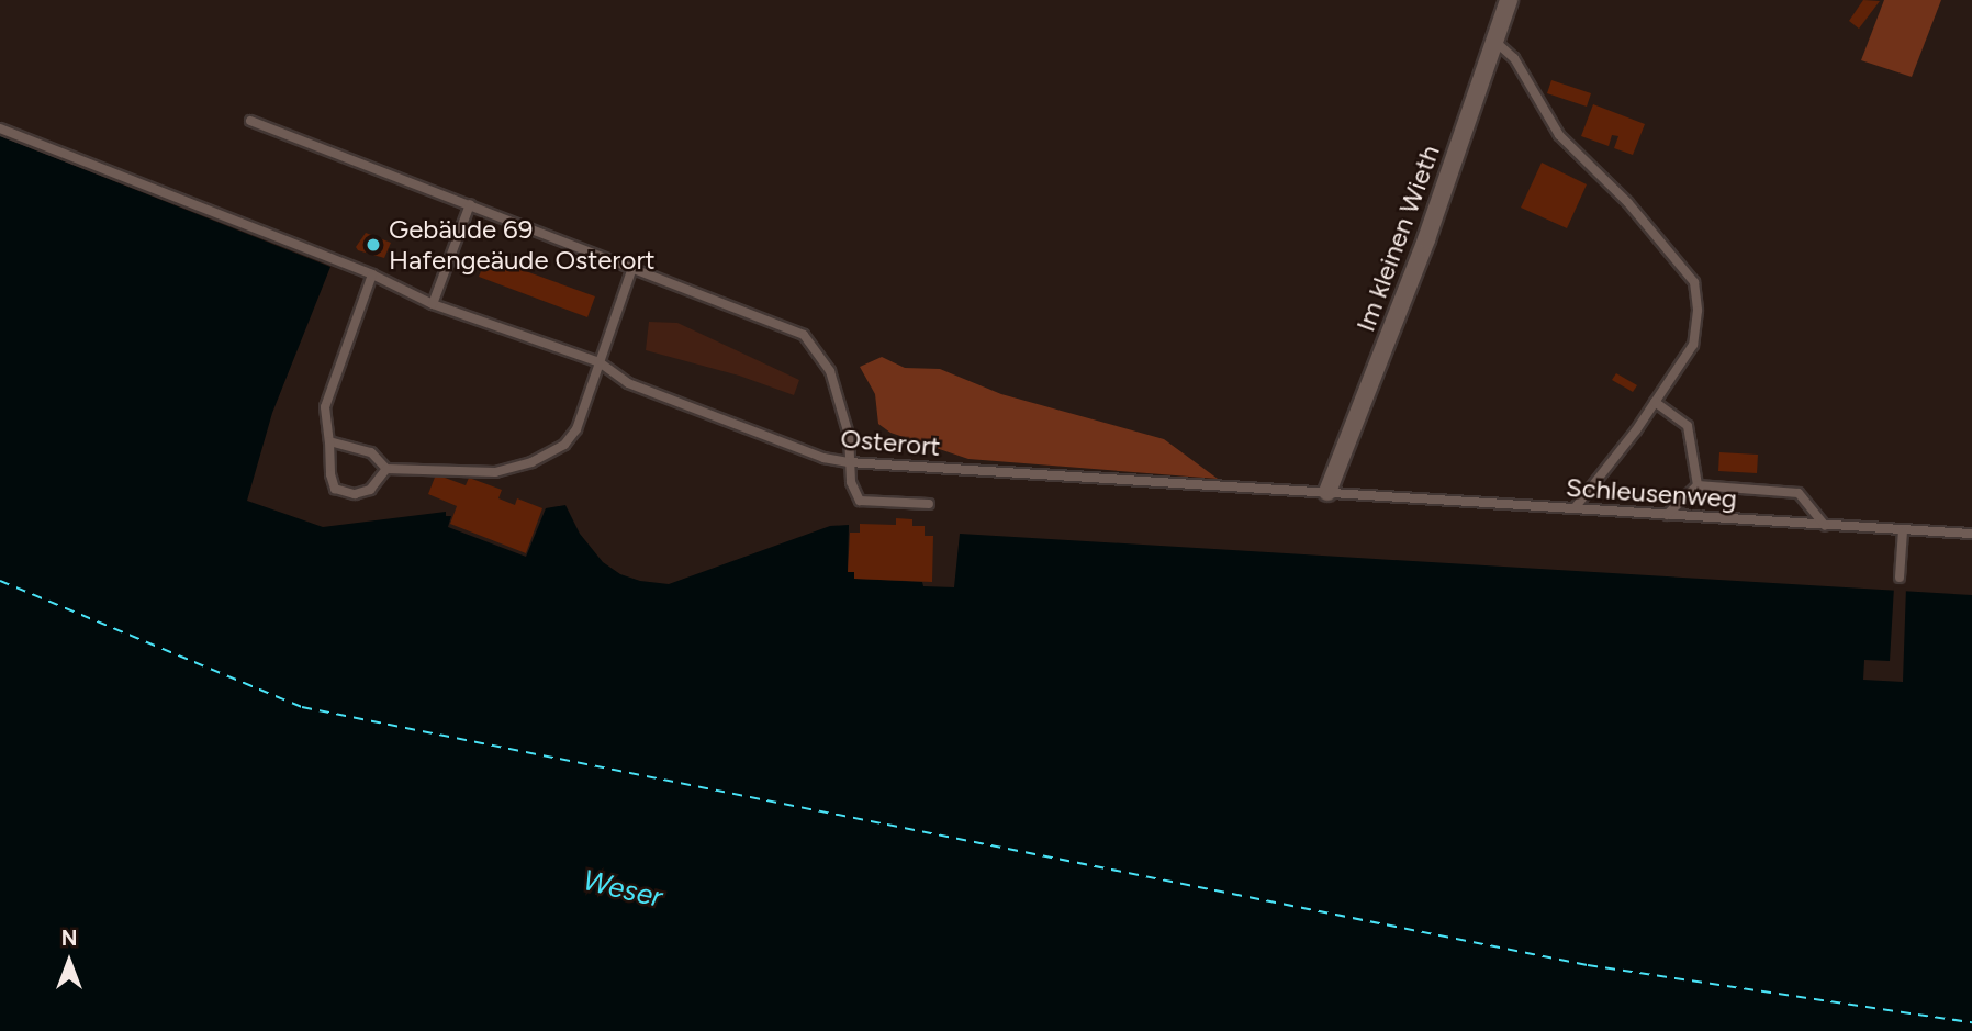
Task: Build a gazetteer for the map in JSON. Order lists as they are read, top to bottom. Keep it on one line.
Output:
{"streets":{"street":["Im kleinen Wieth"],"lane":["Osterort","Schleusenweg"]},"crossings":[["Im kleinen Wieth","Osterort"],["Im kleinen Wieth","Schleusenweg"],["Osterort","Schleusenweg"]],"water":["Weser"],"places":["Gebäude 69 Hafengeäude Osterort"],"north":"top"}
